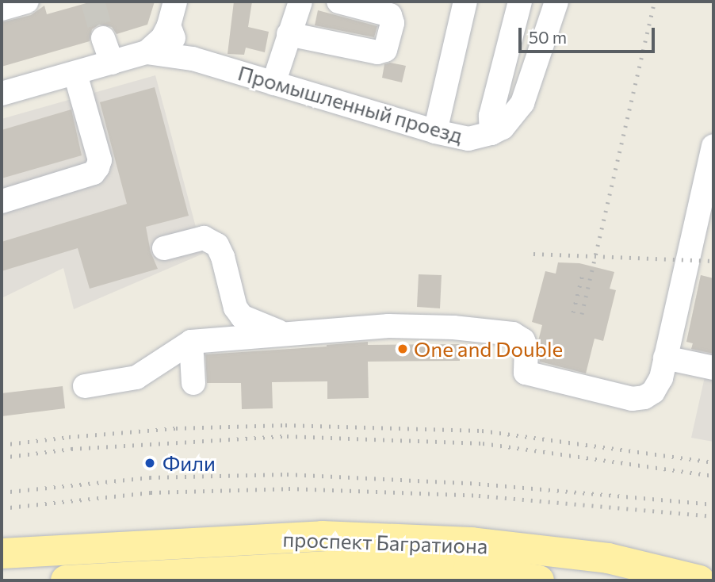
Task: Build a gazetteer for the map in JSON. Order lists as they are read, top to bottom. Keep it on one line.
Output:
{"streets":{"main road":["проспект Багратиона"],"street":["Промышленный проезд"]},"places":["One and Double","Фили"],"scale_bar":"50 m"}
